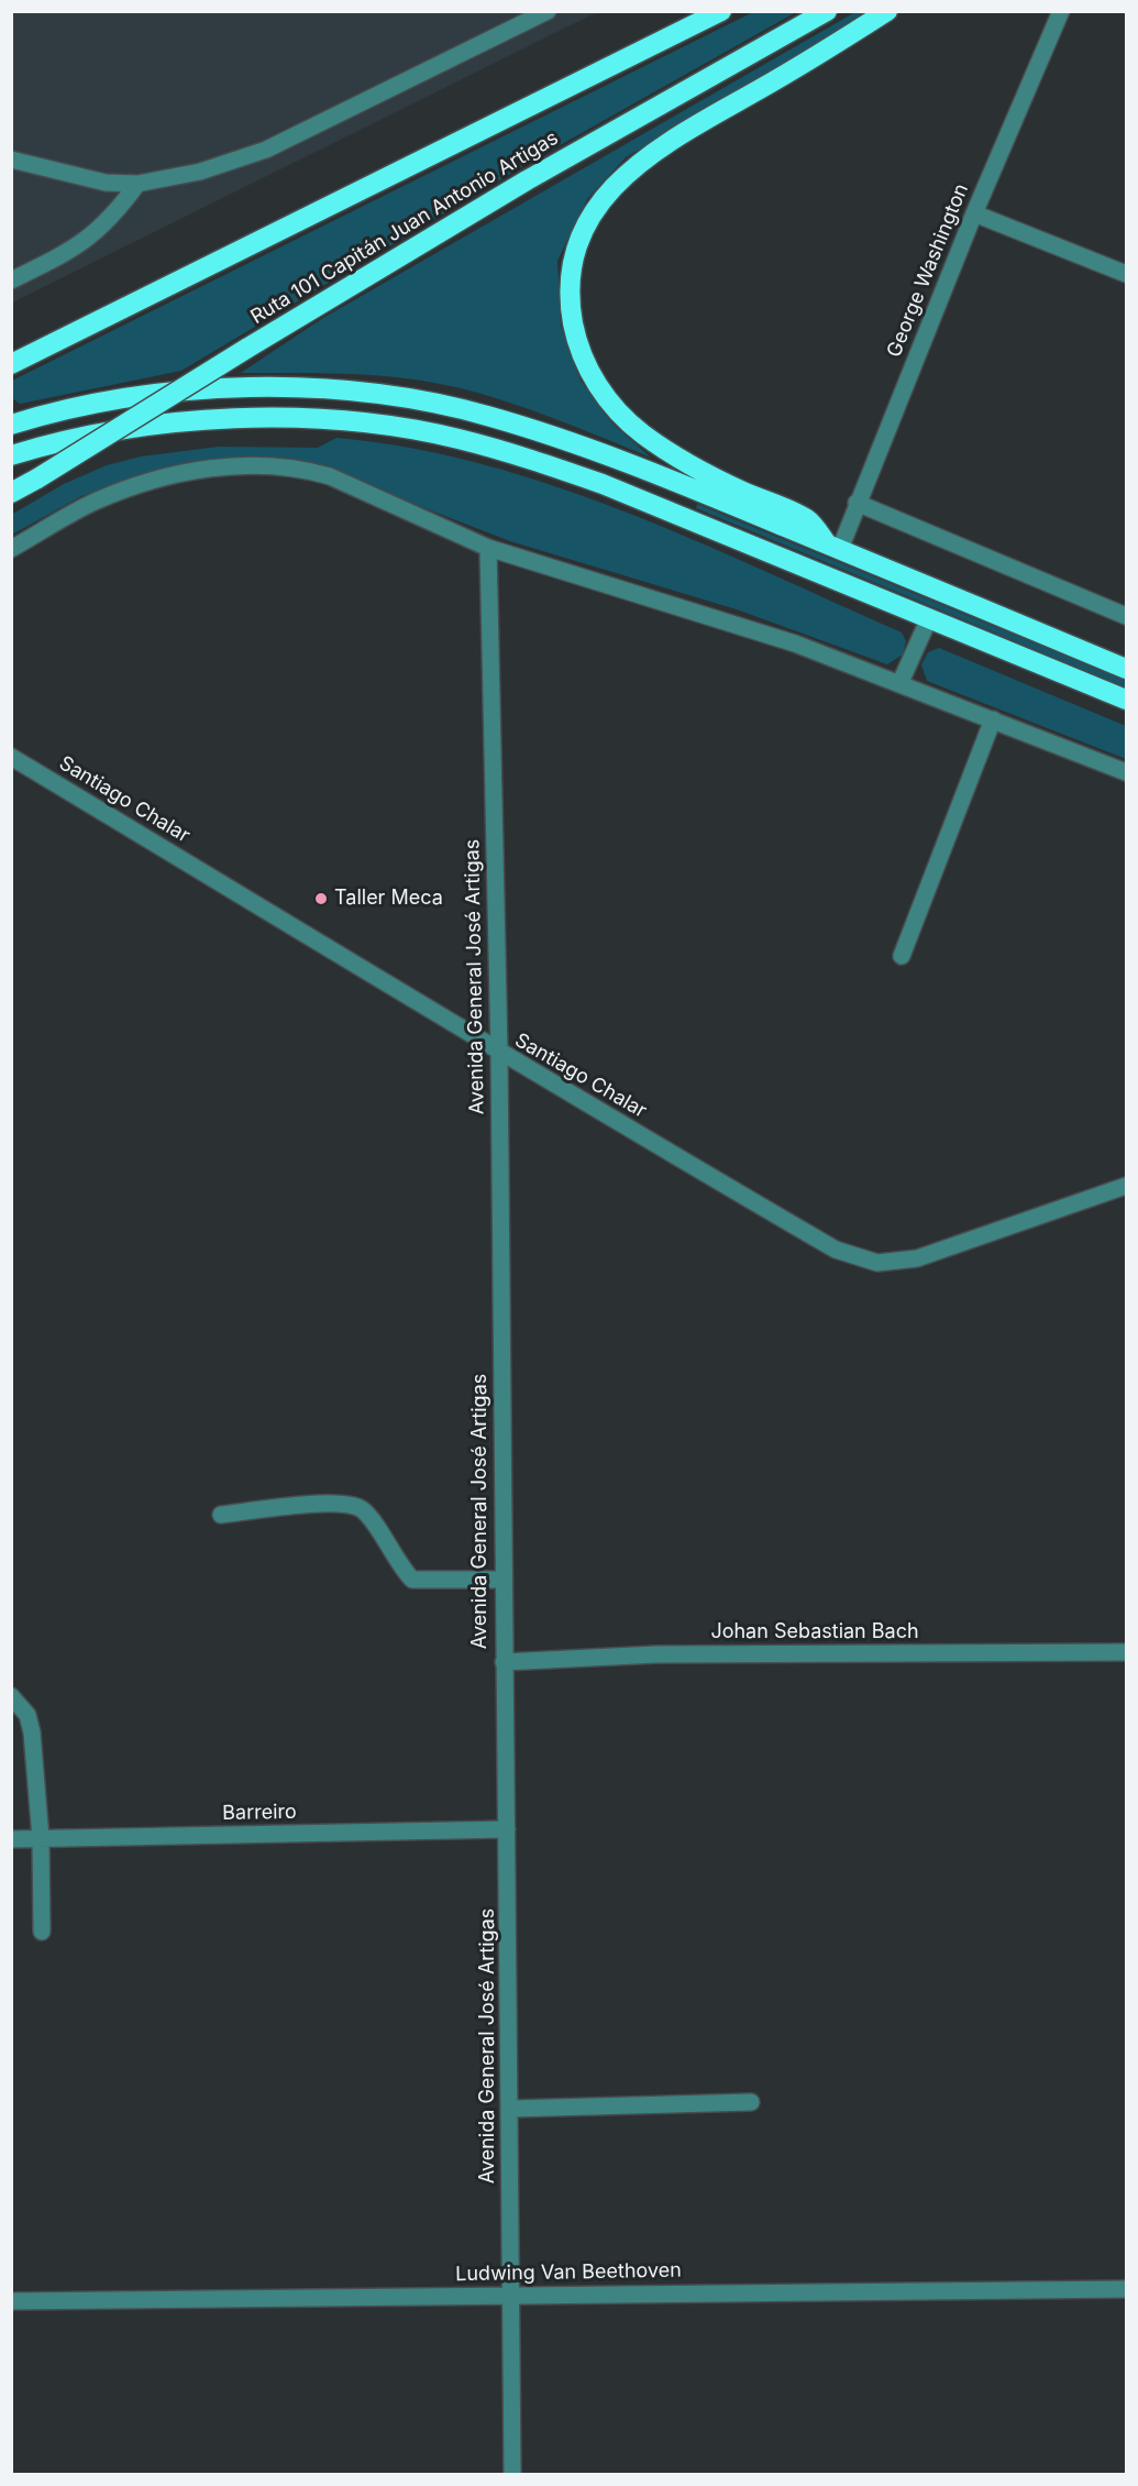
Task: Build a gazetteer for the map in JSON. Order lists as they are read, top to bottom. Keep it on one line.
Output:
{"streets":{"highway":["Ruta 101 Capitán Juan Antonio Artigas"],"street":["George Washington","Santiago Chalar","Avenida General José Artigas","Johan Sebastian Bach","Barreiro","Ludwing Van Beethoven"]},"crossings":[["Santiago Chalar","Avenida General José Artigas"],["Avenida General José Artigas","Johan Sebastian Bach"],["Avenida General José Artigas","Barreiro"],["Avenida General José Artigas","Ludwing Van Beethoven"]],"places":["Taller Meca"]}
